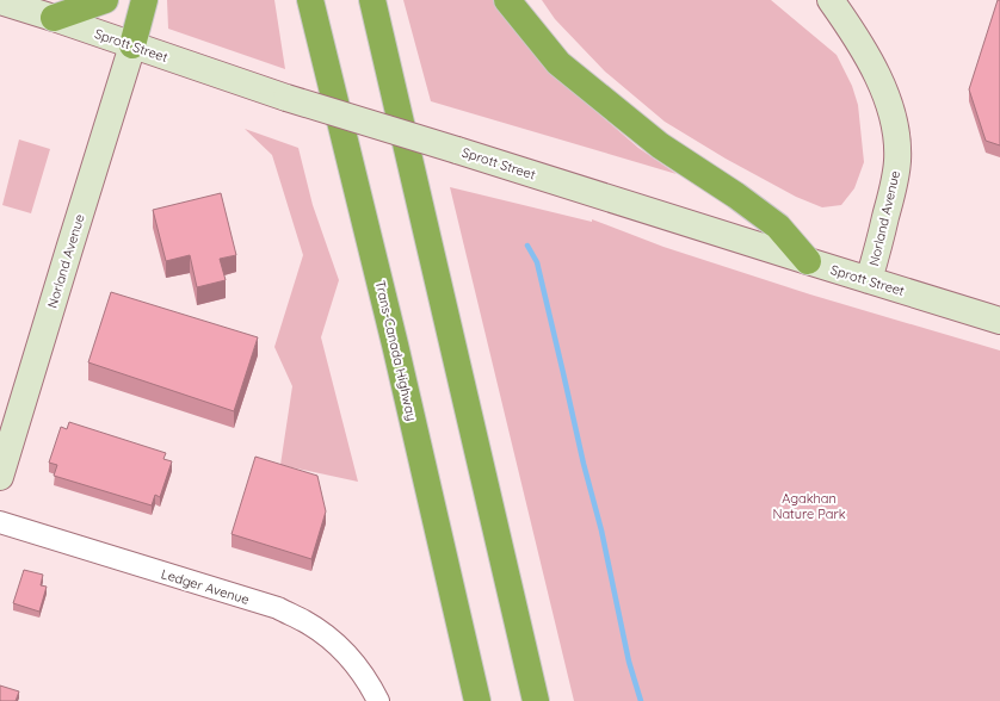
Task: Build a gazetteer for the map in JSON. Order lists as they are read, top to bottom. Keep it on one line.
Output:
{"streets":{"highway":["Trans-Canada Highway"],"main road":["Sprott Street","Norland Avenue"],"street":["Ledger Avenue"]},"crossings":[["Sprott Street","Norland Avenue"]],"parks":["Agakhan Nature Park"]}
